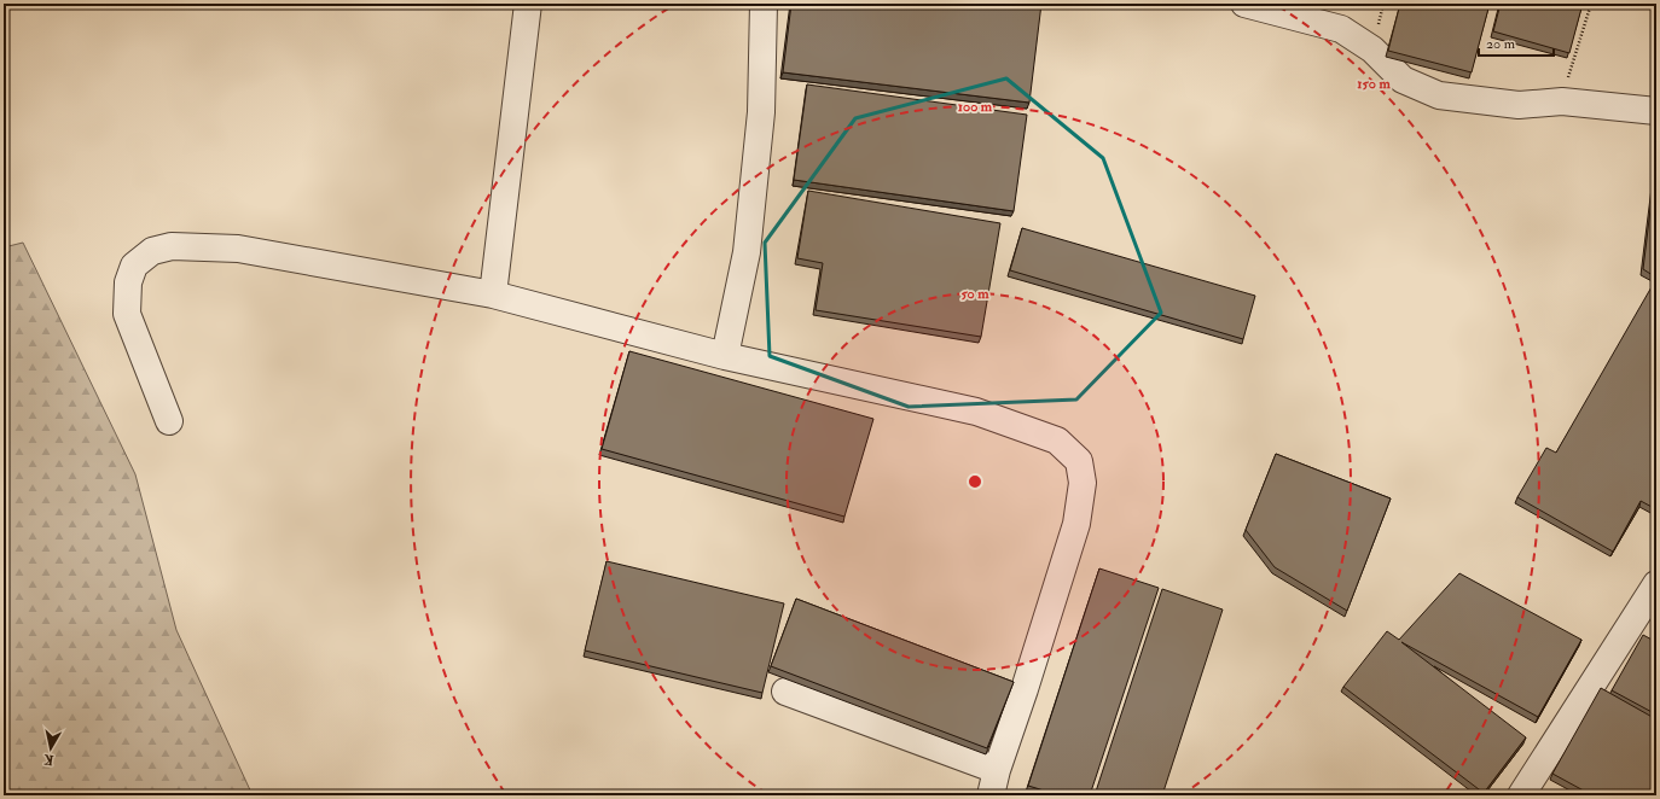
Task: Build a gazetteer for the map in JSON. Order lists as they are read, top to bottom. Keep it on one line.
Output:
{"scale_bar":"20 m","north":"bottom","rings":["150 m","100 m","50 m"]}
